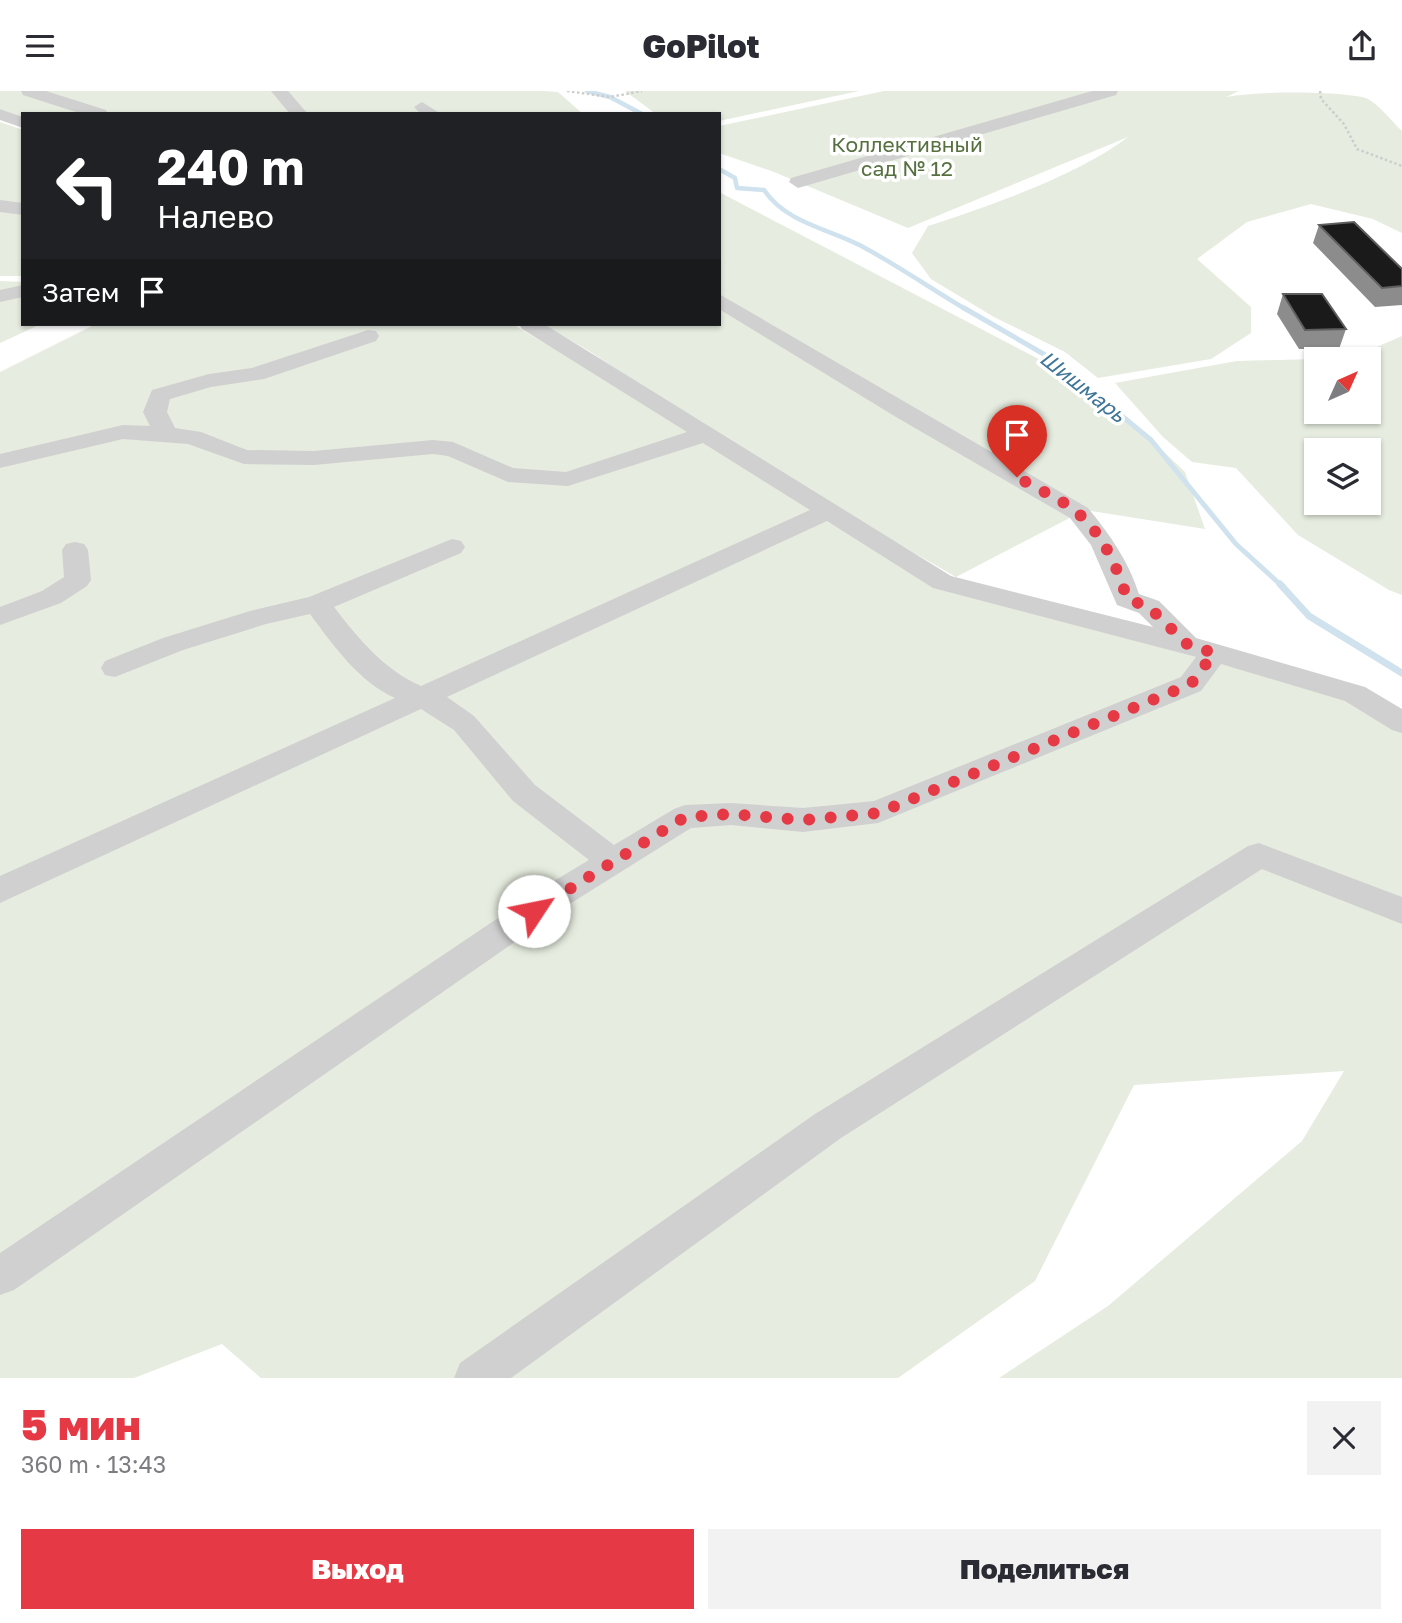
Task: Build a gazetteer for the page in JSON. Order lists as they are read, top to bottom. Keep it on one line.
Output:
{"water":["Шишмарь"],"parks":["Коллективный сад № 12"],"north":"top right","page":{"header":"GoPilot","turn":["240 m","Налево"],"then":"Затем","heading":["5 мин","360 m · 13:43"],"buttons":["Выход","Поделиться"]}}
